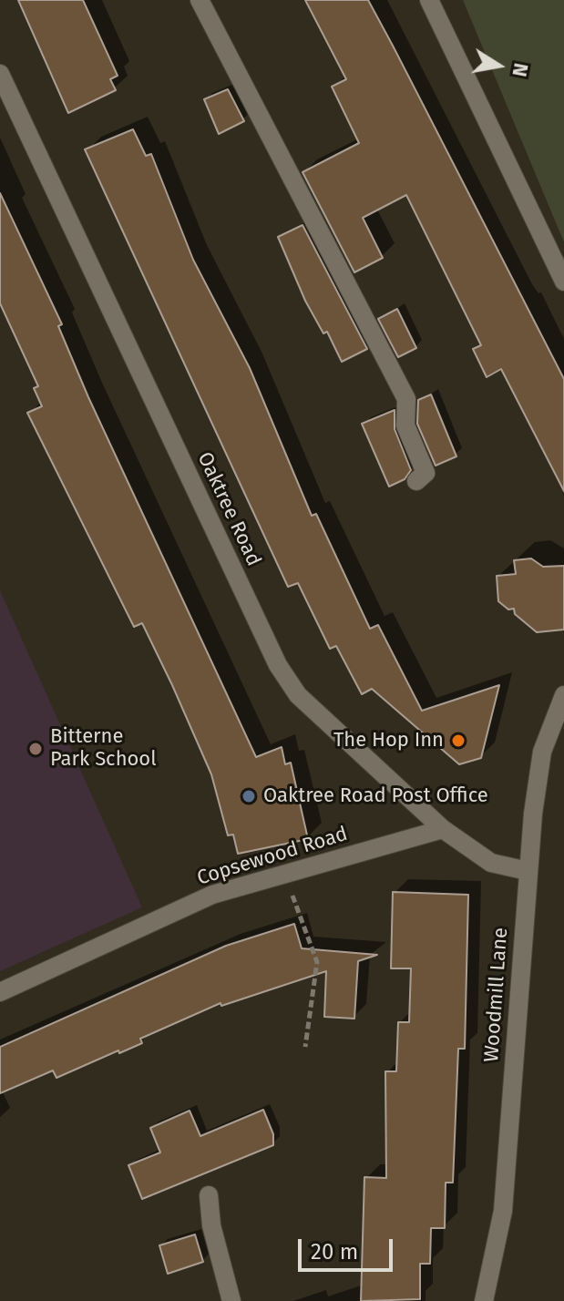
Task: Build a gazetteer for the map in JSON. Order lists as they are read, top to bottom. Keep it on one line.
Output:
{"streets":{"street":["Oaktree Road","Copsewood Road","Woodmill Lane"]},"crossings":[["Oaktree Road","Copsewood Road"],["Oaktree Road","Woodmill Lane"]],"places":["The Hop Inn","Bitterne Park School","Oaktree Road Post Office"],"scale_bar":"20 m","north":"right"}
